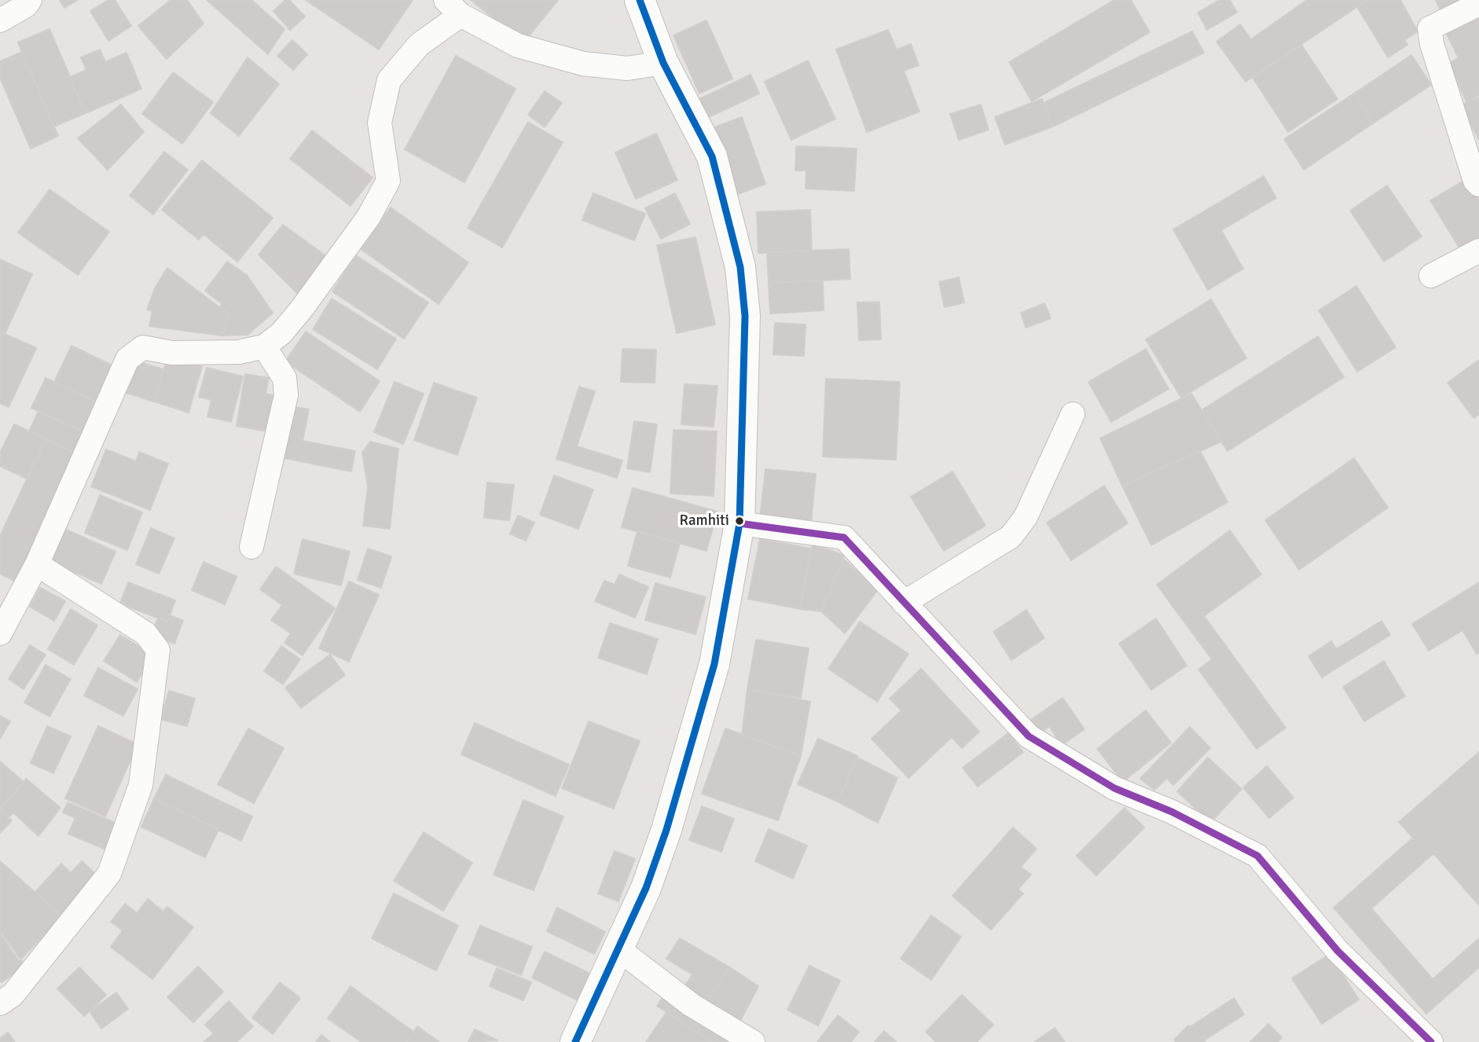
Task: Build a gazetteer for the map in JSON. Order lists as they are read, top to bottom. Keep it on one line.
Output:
{"places":["Ramhiti"]}
